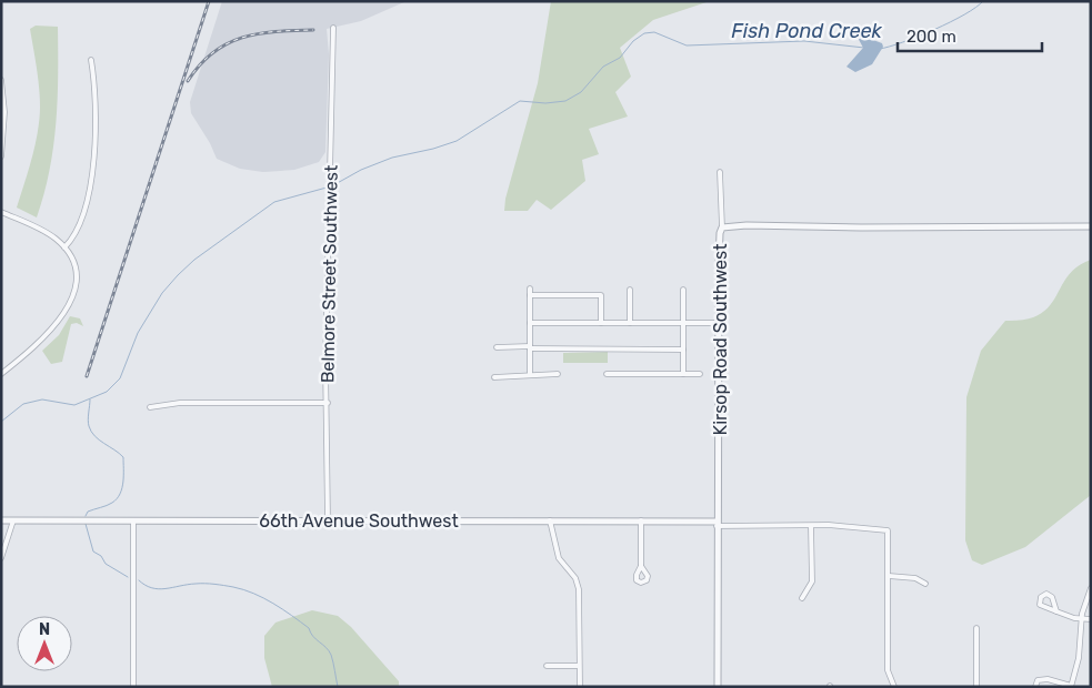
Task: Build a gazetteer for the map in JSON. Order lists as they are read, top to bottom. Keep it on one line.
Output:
{"streets":{"street":["Belmore Street Southwest","Kirsop Road Southwest","66th Avenue Southwest"]},"crossings":[["Belmore Street Southwest","66th Avenue Southwest"],["Kirsop Road Southwest","66th Avenue Southwest"]],"water":["Fish Pond Creek"],"scale_bar":"200 m","north":"top"}
